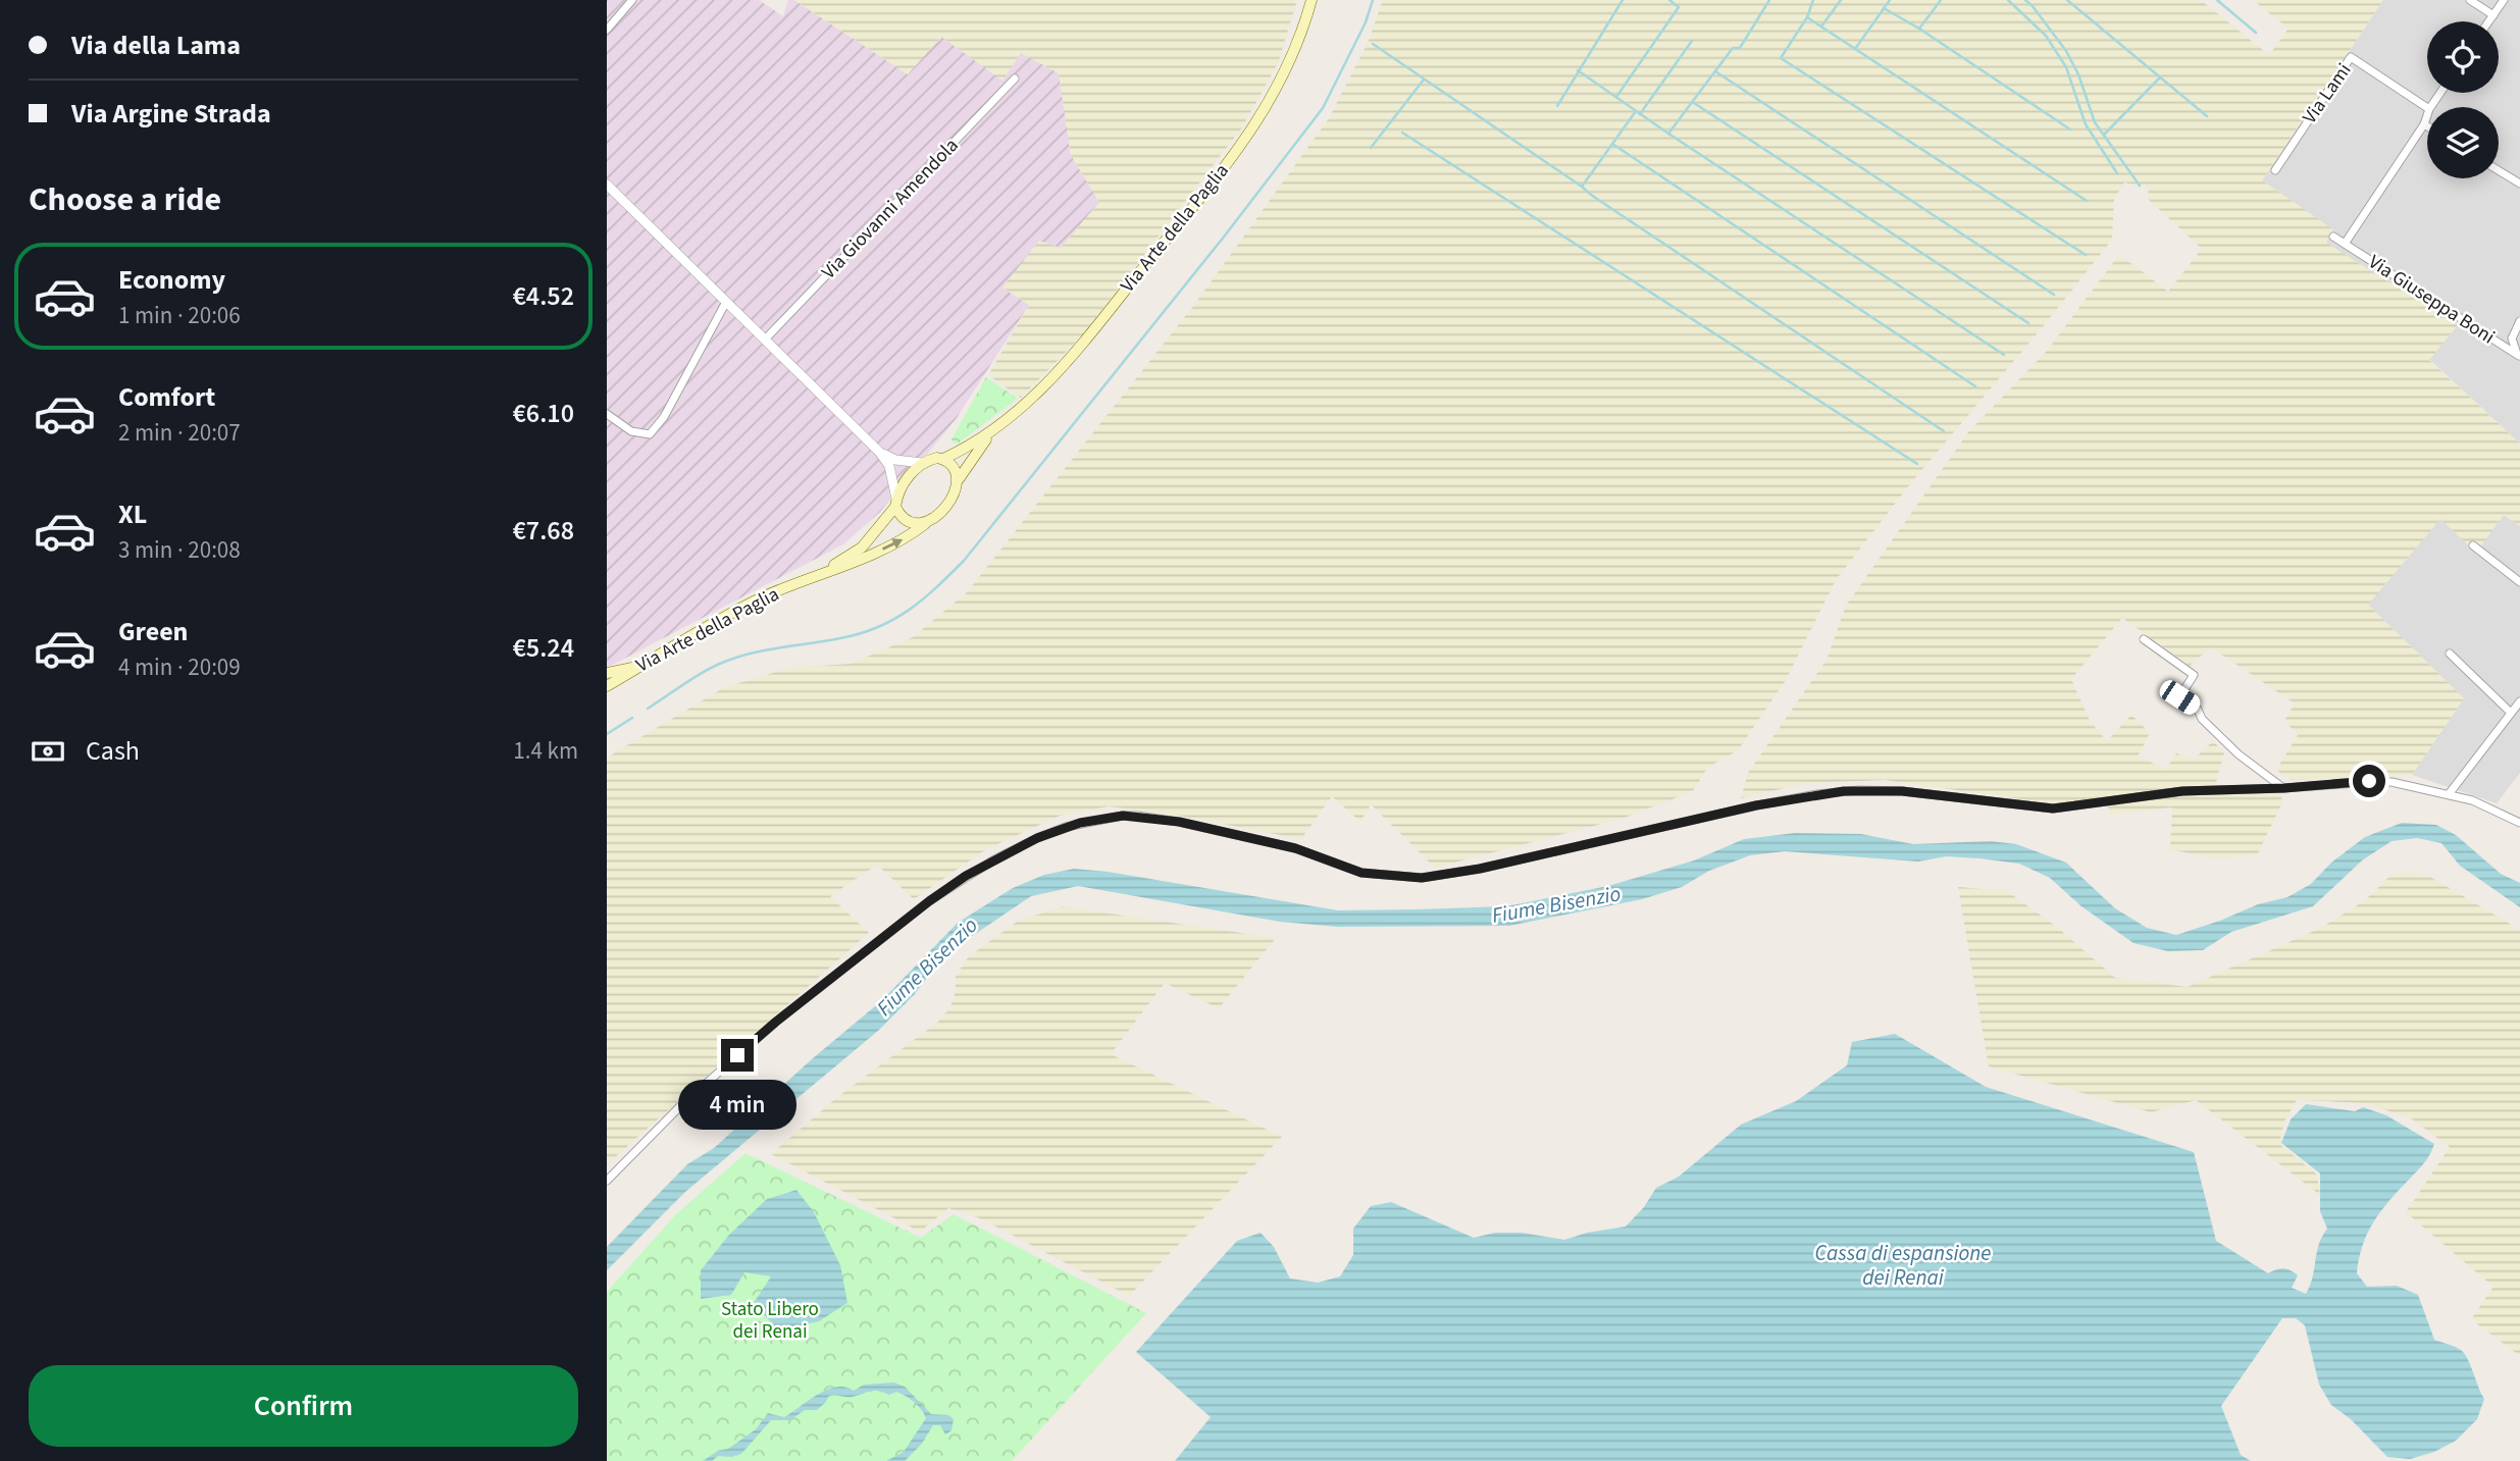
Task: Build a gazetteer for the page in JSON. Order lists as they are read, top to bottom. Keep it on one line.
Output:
{"streets":{"main road":["Via Arte della Paglia"],"street":["Via Lami","Via Giovanni Amendola","Via Giuseppa Boni"]},"water":["Fiume Bisenzio","Cassa di espansione dei Renai"],"parks":["Stato Libero dei Renai"],"page":{"banner":["Via della Lama","Via Argine Strada"],"heading":"Choose a ride","list":[{"name":"Economy","note":"1 min · 20:06","value":"€4.52"},{"name":"Comfort","note":"2 min · 20:07","value":"€6.10"},{"name":"XL","note":"3 min · 20:08","value":"€7.68"},{"name":"Green","note":"4 min · 20:09","value":"€5.24"}],"pay":["Cash","1.4 km"],"bubble":"4 min","buttons":"Confirm"}}
